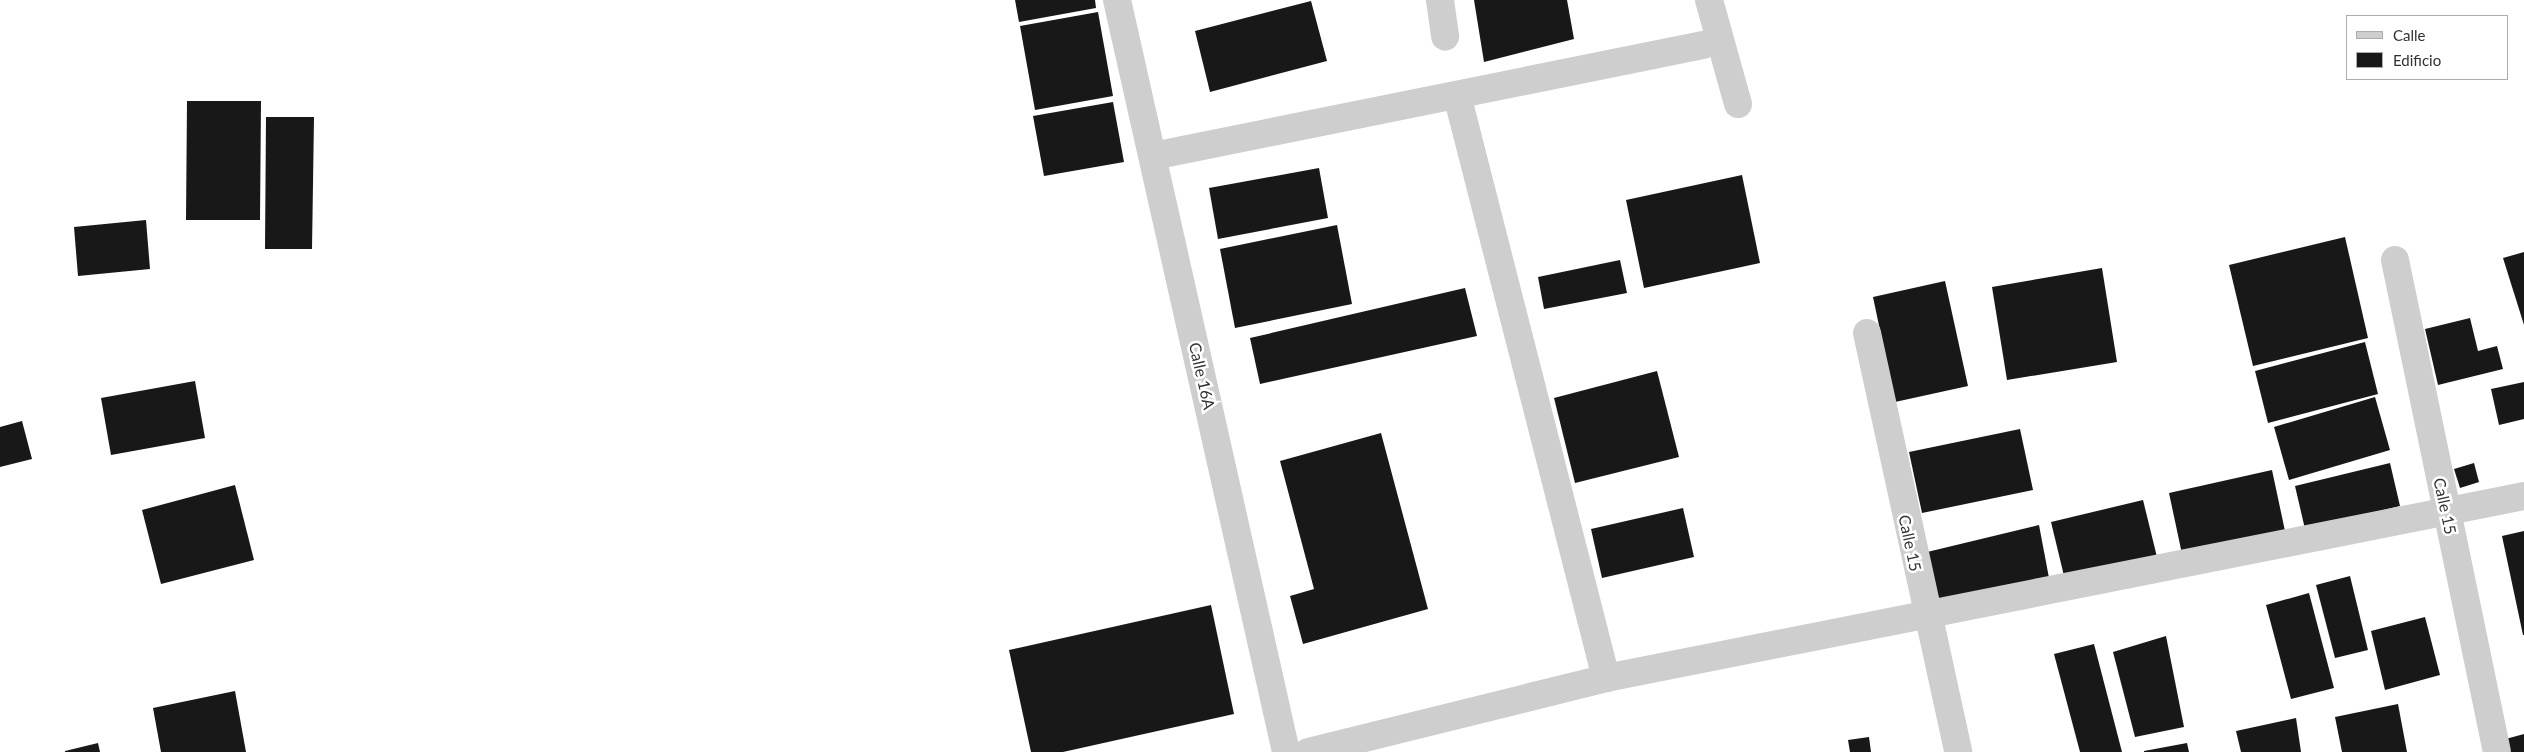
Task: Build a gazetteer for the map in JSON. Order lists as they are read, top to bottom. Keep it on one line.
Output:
{"streets":{"street":["Calle 16A","Calle 15"]},"legend":["Calle","Edificio"]}
